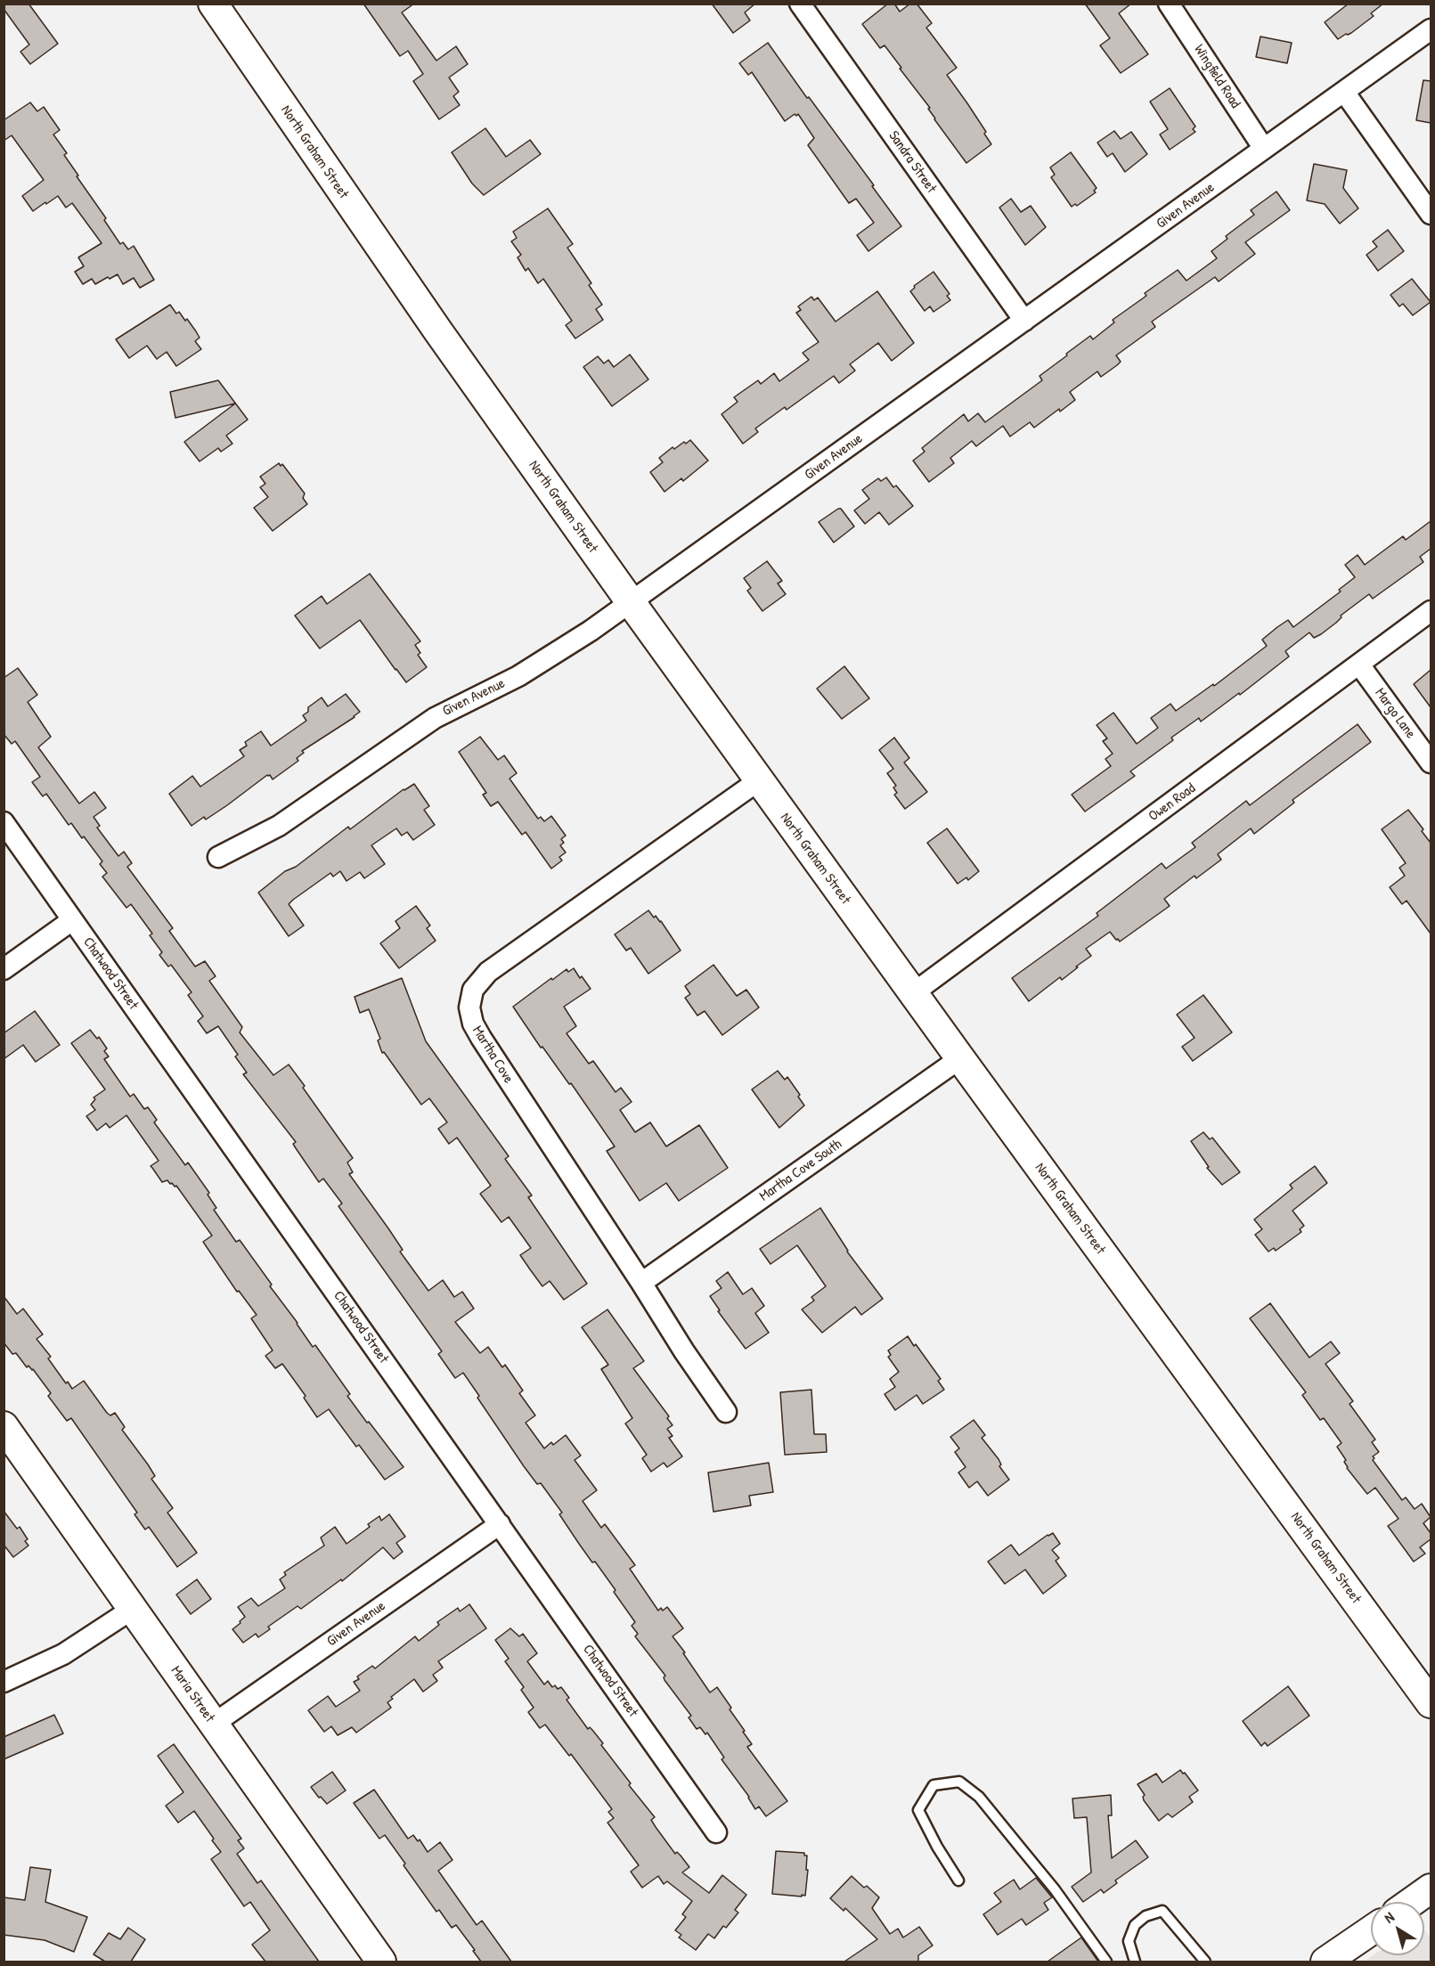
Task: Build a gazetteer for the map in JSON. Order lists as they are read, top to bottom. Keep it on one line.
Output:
{"streets":{"main road":["North Graham Street","Maria Street"],"street":["Wingfield Road","Sandra Street","Given Avenue","Margo Lane","Owen Road","Chatwood Street","Martha Cove","Martha Cove South"]},"crossings":[["Wingfield Road","Given Avenue"],["North Graham Street","Given Avenue"],["North Graham Street","Owen Road"],["North Graham Street","Martha Cove"],["North Graham Street","Martha Cove South"],["Sandra Street","Given Avenue"],["Given Avenue","Chatwood Street"],["Given Avenue","Maria Street"],["Margo Lane","Owen Road"],["Martha Cove","Martha Cove South"]],"north":"top left"}
